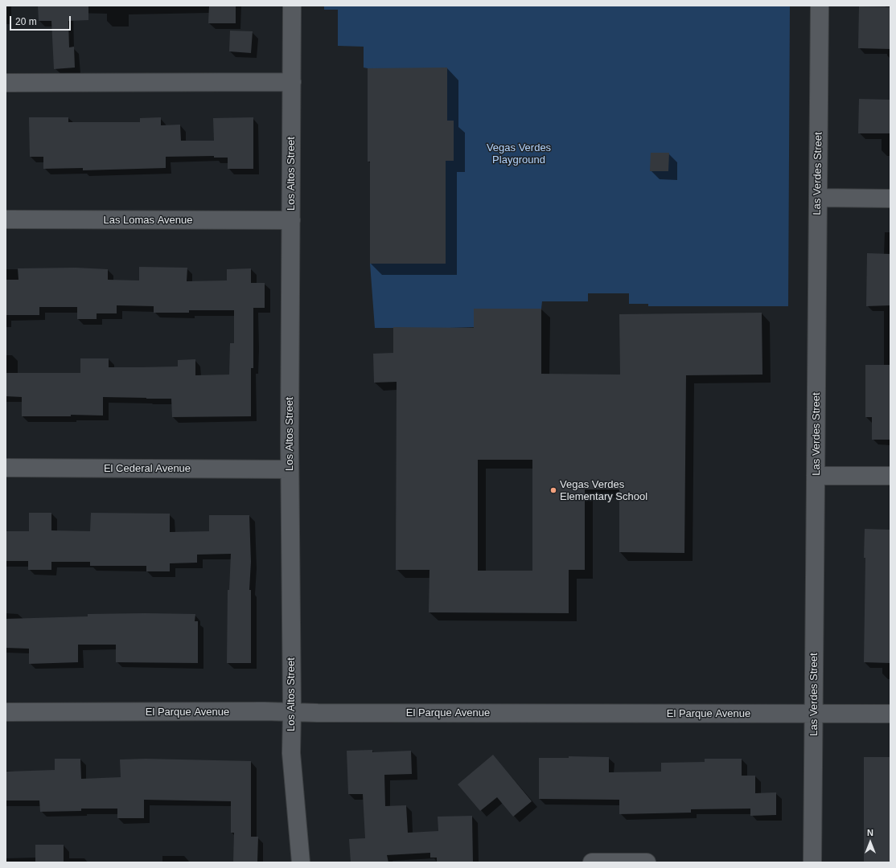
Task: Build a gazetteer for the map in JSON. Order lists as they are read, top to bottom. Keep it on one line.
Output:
{"streets":{"street":["Los Altos Street","Las Verdes Street","Las Lomas Avenue","El Cederal Avenue","El Parque Avenue"]},"crossings":[["Los Altos Street","Las Lomas Avenue"],["Los Altos Street","El Cederal Avenue"],["Los Altos Street","El Parque Avenue"],["Las Verdes Street","El Parque Avenue"]],"parks":["Vegas Verdes Playground"],"places":["Vegas Verdes Elementary School"],"scale_bar":"20 m","north":"top"}
